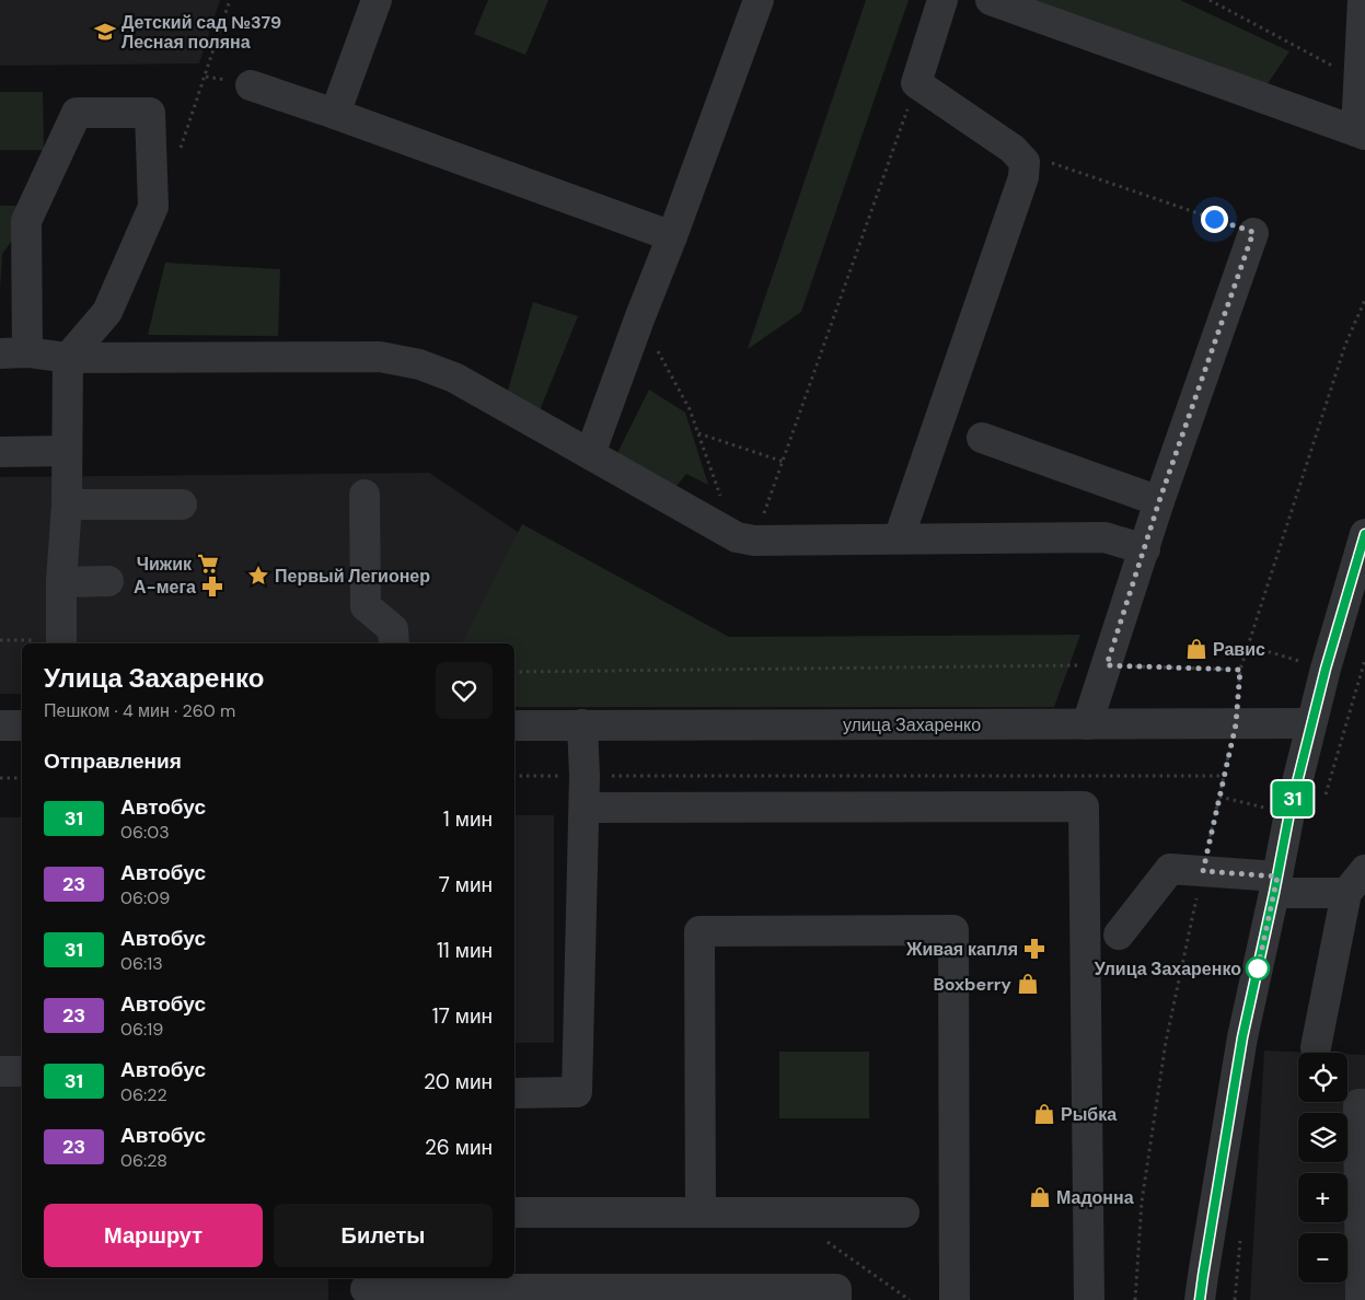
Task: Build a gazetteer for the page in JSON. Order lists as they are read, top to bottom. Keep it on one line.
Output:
{"streets":{"street":["улица Захаренко"]},"places":{"school or university":["Детский сад №379 Лесная поляна"],"supermarket":["Чижик"],"place":["Первый Легионер"],"pharmacy":["А-мега","Живая капля"],"shop":["Равис","Boxberry","Рыбка","Мадонна"],"other":["Улица Захаренко"]},"lines":["bus line 31"],"page":{"on_map":"31","heading":[["Улица Захаренко","Пешком · 4 мин · 260 m"],"Отправления"],"list":[{"mark":"31","name":"Автобус","note":"06:03","value":"1 мин"},{"mark":"23","name":"Автобус","note":"06:09","value":"7 мин"},{"mark":"31","name":"Автобус","note":"06:13","value":"11 мин"},{"mark":"23","name":"Автобус","note":"06:19","value":"17 мин"},{"mark":"31","name":"Автобус","note":"06:22","value":"20 мин"},{"mark":"23","name":"Автобус","note":"06:28","value":"26 мин"}],"map_buttons":["+","−"],"buttons":["Маршрут","Билеты"]}}
